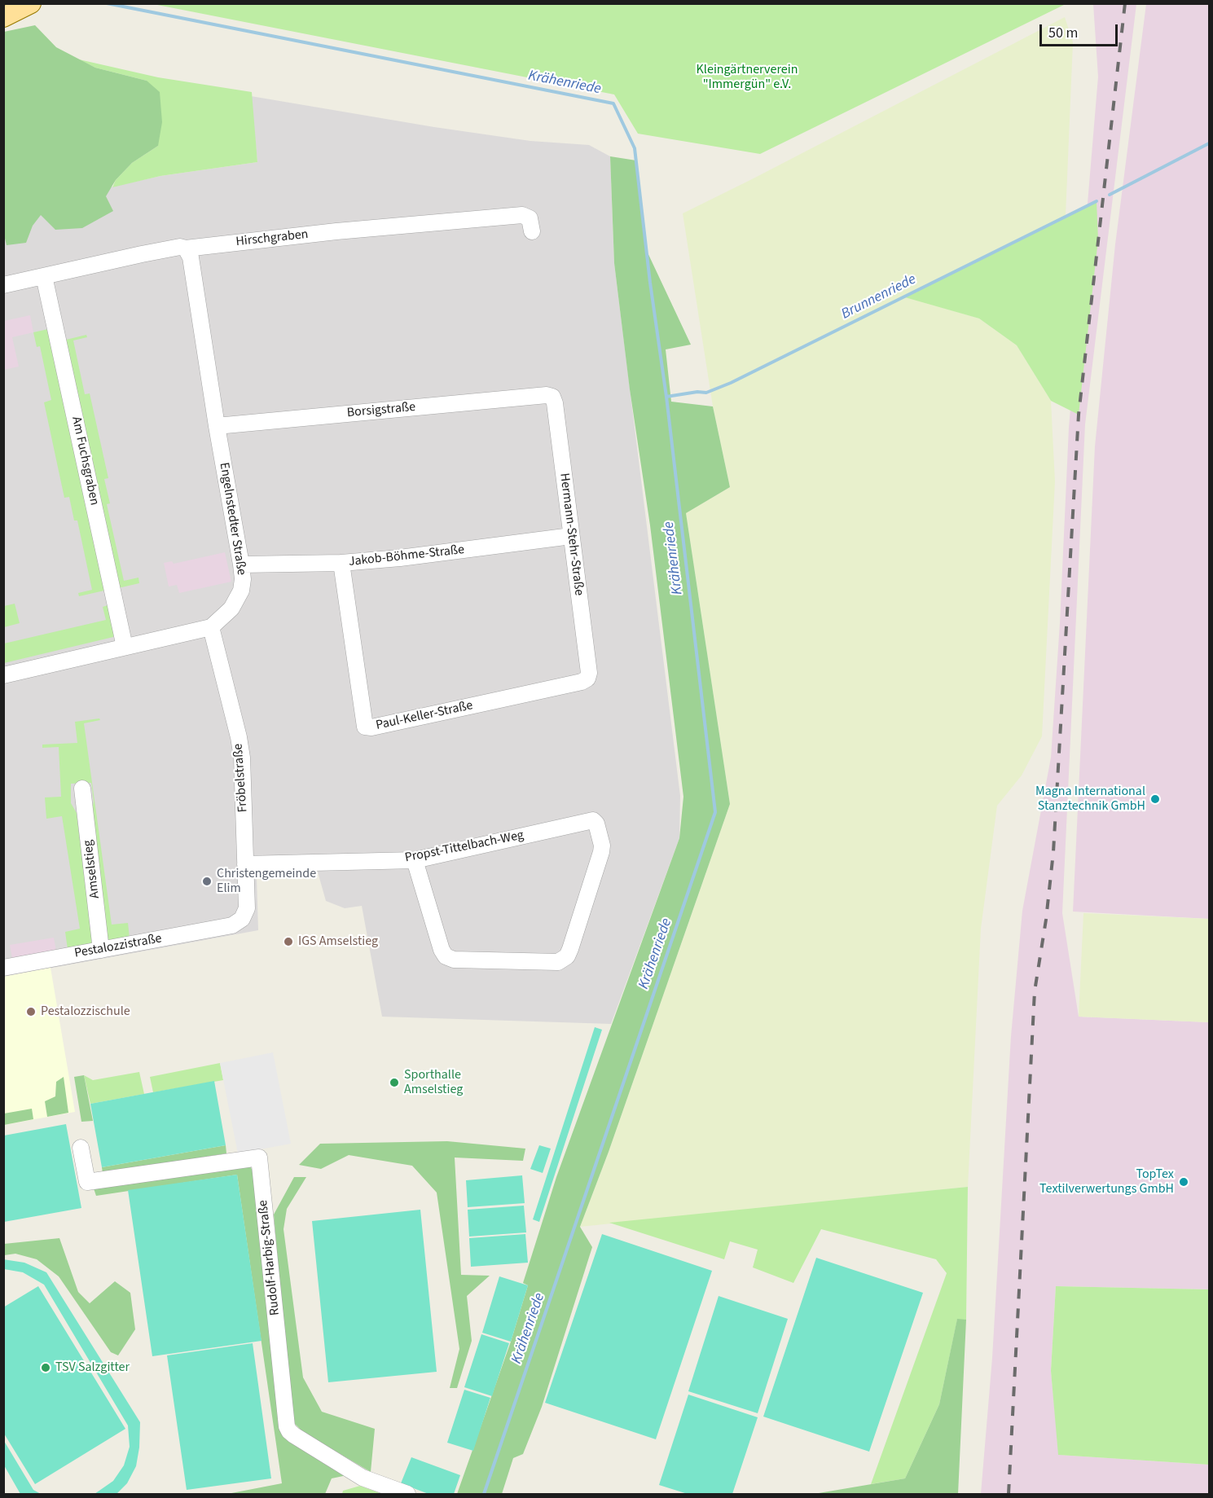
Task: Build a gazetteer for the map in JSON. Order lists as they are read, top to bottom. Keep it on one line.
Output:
{"streets":{"street":["Hirschgraben","Borsigstraße","Am Fuchsgraben","Engelnstedter Straße","Hermann-Stehr-Straße","Jakob-Böhme-Straße","Paul-Keller-Straße","Fröbelstraße","Propst-Tittelbach-Weg","Amselstieg","Pestalozzistraße","Rudolf-Harbig-Straße"]},"crossings":[["Hirschgraben","Am Fuchsgraben"],["Hirschgraben","Engelnstedter Straße"],["Borsigstraße","Engelnstedter Straße"],["Borsigstraße","Hermann-Stehr-Straße"],["Engelnstedter Straße","Jakob-Böhme-Straße"],["Engelnstedter Straße","Fröbelstraße"],["Hermann-Stehr-Straße","Jakob-Böhme-Straße"],["Hermann-Stehr-Straße","Paul-Keller-Straße"],["Jakob-Böhme-Straße","Paul-Keller-Straße"],["Fröbelstraße","Propst-Tittelbach-Weg"],["Fröbelstraße","Pestalozzistraße"],["Amselstieg","Pestalozzistraße"]],"water":["Krähenriede","Brunnenriede"],"parks":["Kleingärtnerverein \"Immergün\" e.V."],"places":["Magna International Stanztechnik GmbH","Christengemeinde Elim","IGS Amselstieg","Pestalozzischule","Sporthalle Amselstieg","TopTex Textilverwertungs GmbH","TSV Salzgitter"],"scale_bar":"50 m"}
